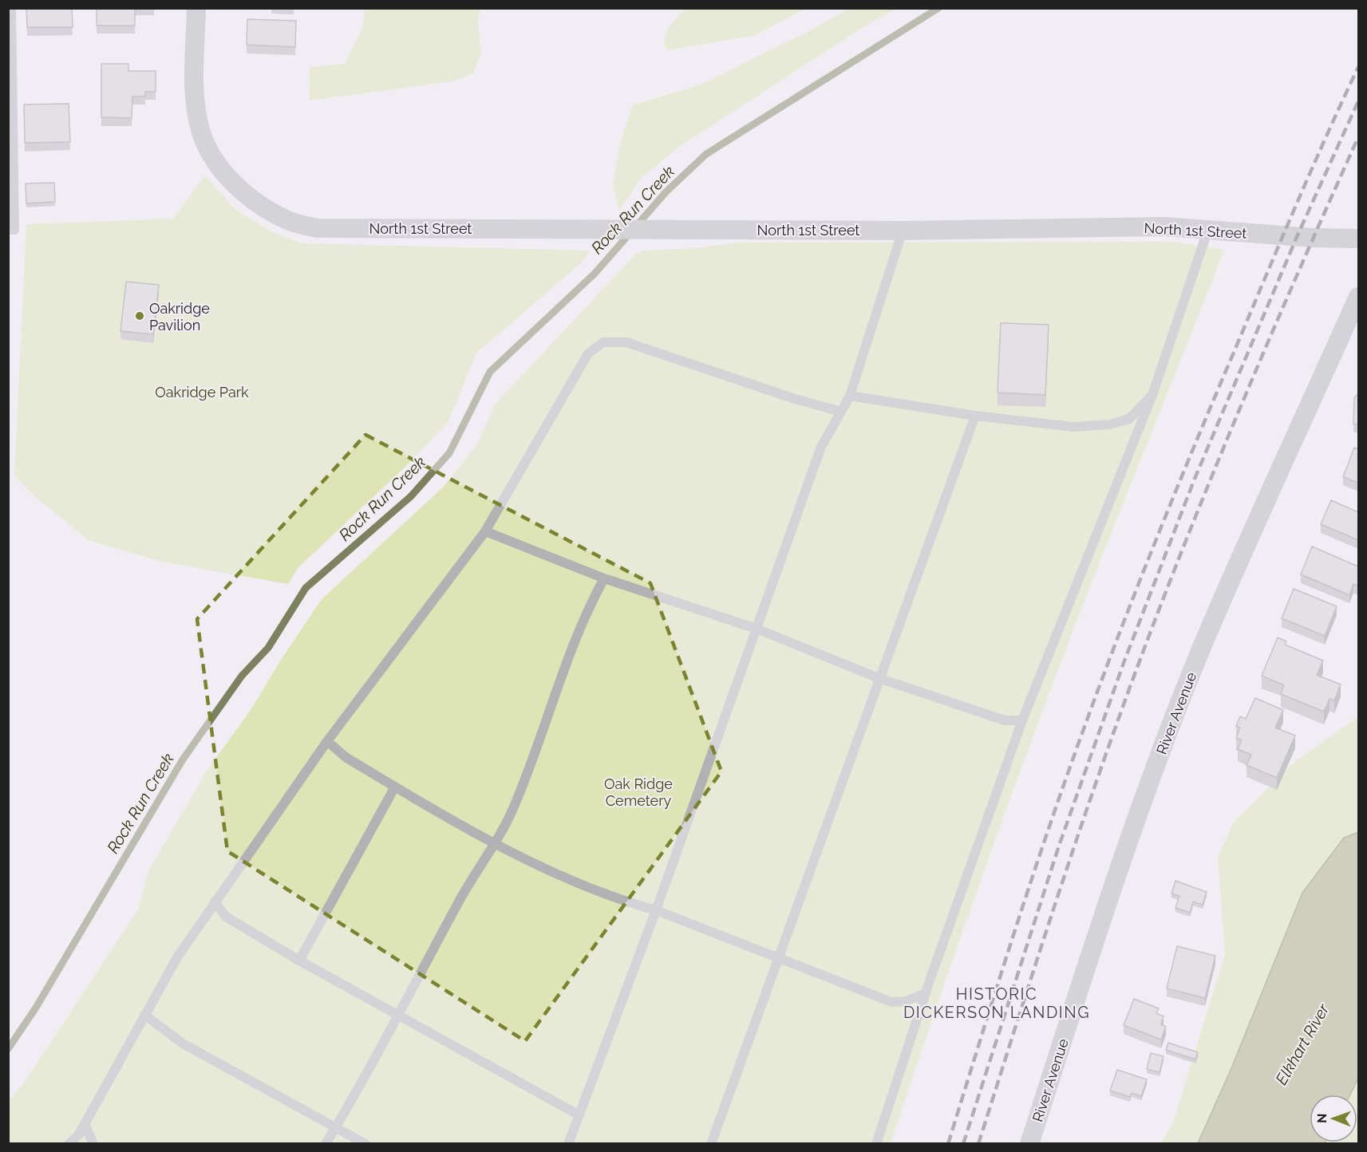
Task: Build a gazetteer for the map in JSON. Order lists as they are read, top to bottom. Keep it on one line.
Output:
{"streets":{"street":["North 1st Street","River Avenue"]},"districts":["HISTORIC DICKERSON LANDING"],"water":["Rock Run Creek","Elkhart River"],"parks":["Oakridge Park","Oak Ridge Cemetery"],"places":["Oakridge Pavilion"],"north":"left"}
